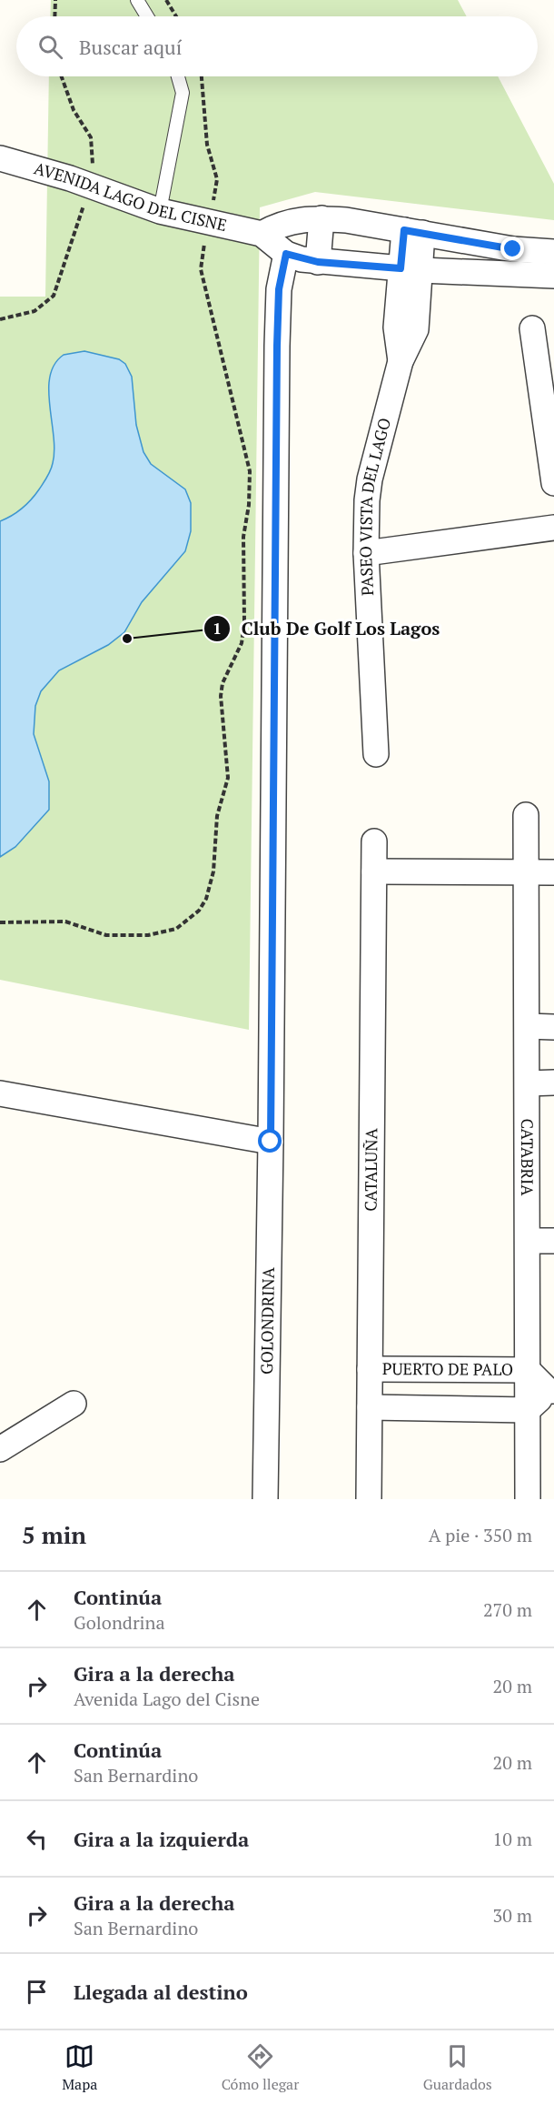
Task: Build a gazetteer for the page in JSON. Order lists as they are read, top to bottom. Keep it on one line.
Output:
{"streets":{"street":["AVENIDA LAGO DEL CISNE","PASEO VISTA DEL LAGO","CATABRIA","CATALUÑA","GOLONDRINA","PUERTO DE PALO"]},"crossings":[["AVENIDA LAGO DEL CISNE","PASEO VISTA DEL LAGO"],["AVENIDA LAGO DEL CISNE","GOLONDRINA"],["CATABRIA","PUERTO DE PALO"],["CATALUÑA","PUERTO DE PALO"]],"places":["Club De Golf Los Lagos"],"page":{"search":"Buscar aquí","heading":["5 min","A pie · 350 m"],"list":[["Continúa","Golondrina","270 m"],["Gira a la derecha","Avenida Lago del Cisne","20 m"],["Continúa","San Bernardino","20 m"],["Gira a la izquierda","10 m"],["Gira a la derecha","San Bernardino","30 m"],"Llegada al destino"],"nav":["Mapa","Cómo llegar","Guardados"]}}
